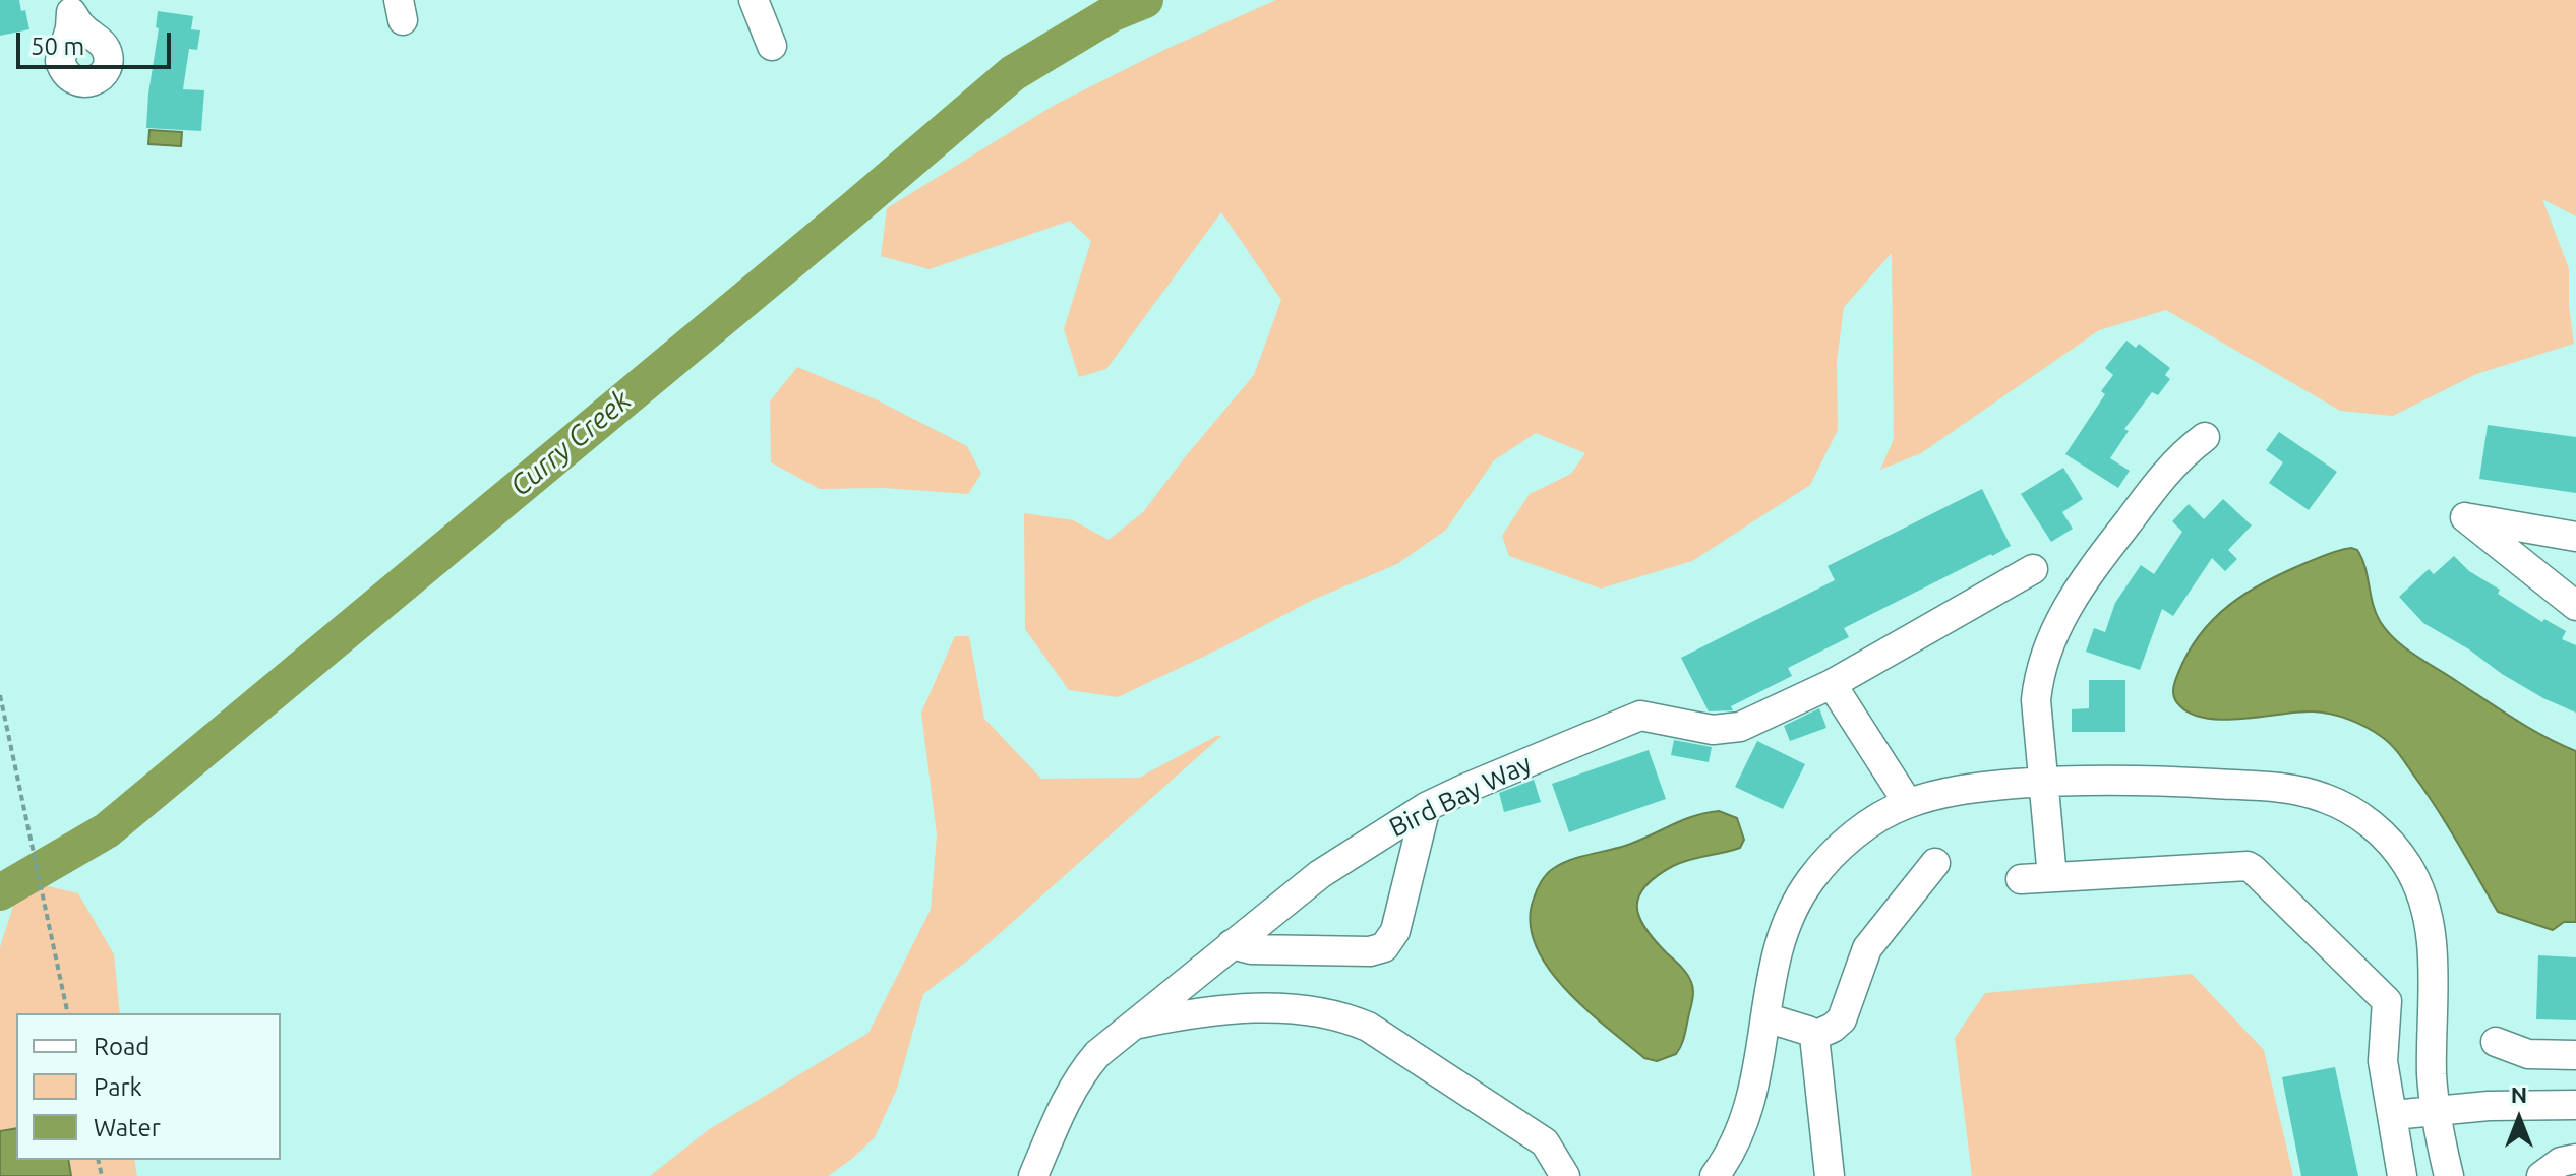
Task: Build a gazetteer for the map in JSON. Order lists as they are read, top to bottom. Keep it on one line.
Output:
{"streets":{"street":["Bird Bay Way"]},"water":["Curry Creek"],"legend":["Road","Park","Water"],"scale_bar":"50 m","north":"top"}
